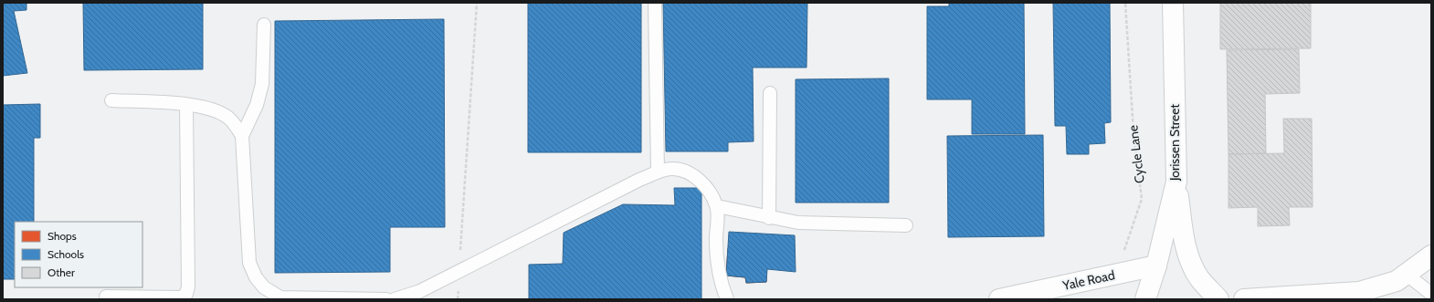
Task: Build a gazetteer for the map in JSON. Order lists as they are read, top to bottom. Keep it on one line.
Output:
{"streets":{"main road":["Jorissen Street","Yale Road"],"path":["Cycle Lane"]},"crossings":[["Jorissen Street","Yale Road"],["Cycle Lane","Yale Road"]],"legend":["Shops","Schools","Other"]}
